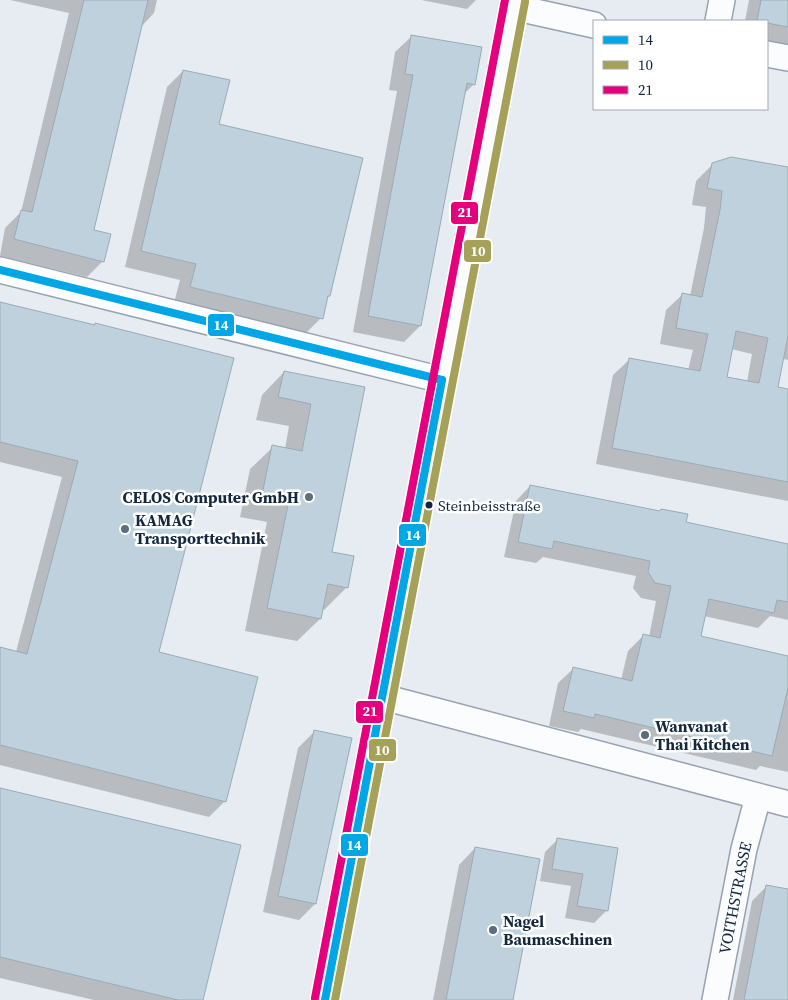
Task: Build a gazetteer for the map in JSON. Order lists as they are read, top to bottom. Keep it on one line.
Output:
{"streets":{"street":["VOITHSTRASSE"]},"places":["CELOS Computer GmbH","Steinbeisstraße","KAMAG Transporttechnik","Wanvanat Thai Kitchen","Nagel Baumaschinen"],"lines":["transit line 21","transit line 10","transit line 14"],"legend":["14","10","21"]}
